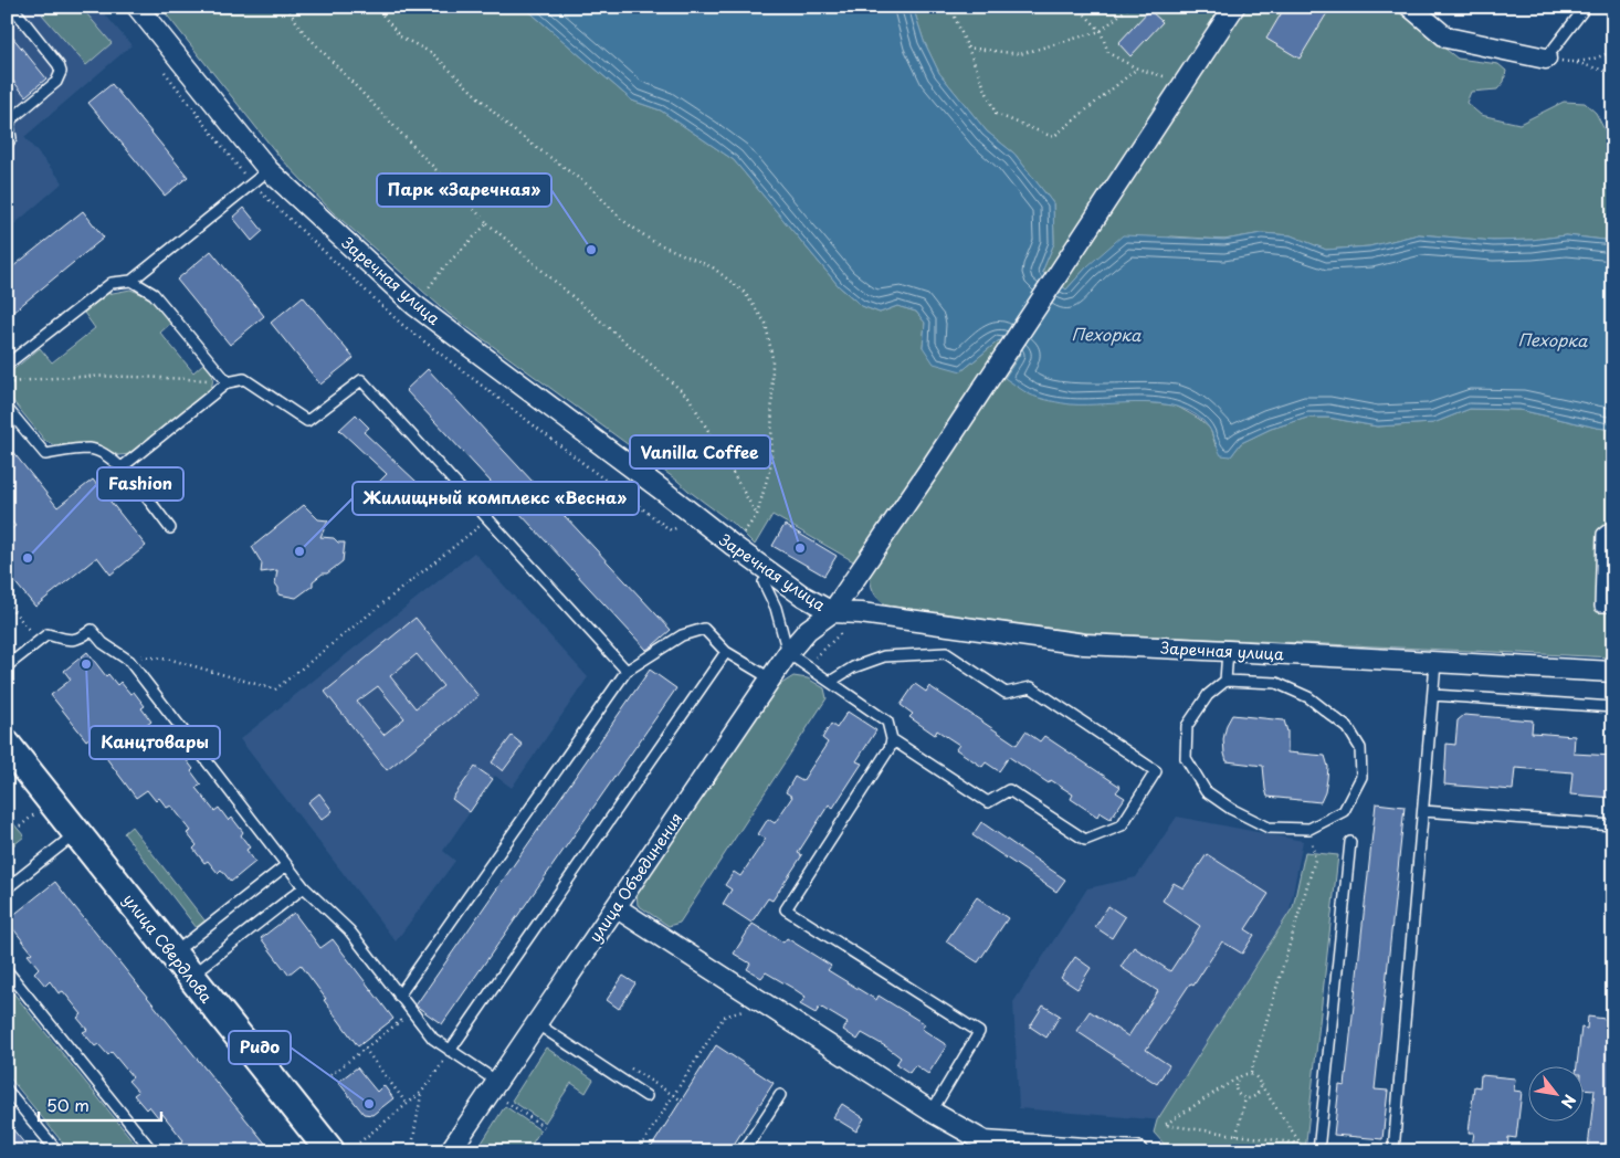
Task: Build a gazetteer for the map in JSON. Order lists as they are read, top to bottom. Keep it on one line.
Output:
{"streets":{"main road":["улица Свердлова"],"street":["Заречная улица","улица Объединения"]},"crossings":[["Заречная улица","улица Объединения"]],"water":["Пехорка"],"places":["Парк «Заречная»","Vanilla Coffee","Жилищный комплекс «Весна»","Fashion","Канцтовары","Ридо"],"scale_bar":"50 m","north":"bottom right"}
